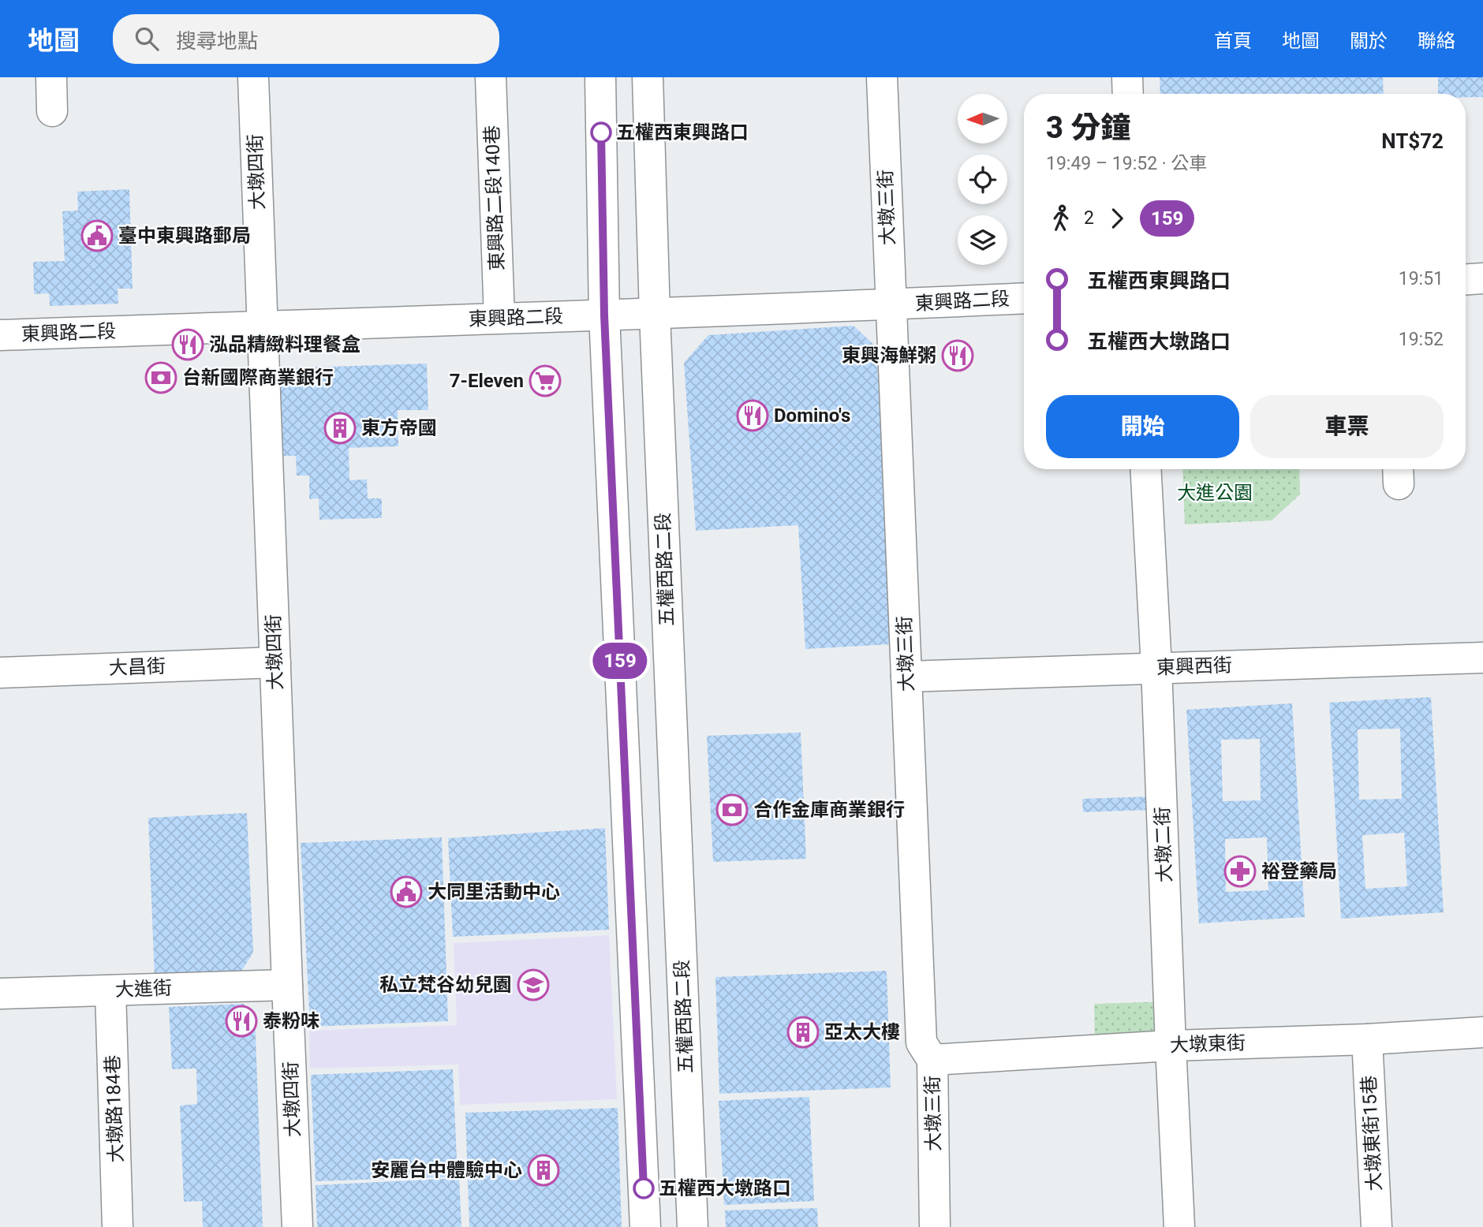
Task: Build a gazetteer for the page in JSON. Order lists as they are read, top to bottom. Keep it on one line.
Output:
{"streets":{"street":["大墩四街","東興路二段140巷","大墩三街","東興路二段","五權西路二段","東興西街","大昌街","大墩二街","大進街","大墩東街","大墩路184巷","大墩東街15巷"]},"crossings":[["大墩四街","東興路二段"],["大墩四街","大昌街"],["大墩四街","大進街"],["東興路二段140巷","東興路二段"],["大墩三街","東興路二段"],["大墩三街","東興西街"],["大墩三街","大墩東街"],["東興路二段","五權西路二段"],["東興西街","大墩二街"],["大墩二街","大墩東街"],["大進街","大墩路184巷"],["大墩東街","大墩東街15巷"]],"parks":["大進公園"],"places":{"other":["五權西東興路口","五權西大墩路口"],"public building":["臺中東興路郵局","大同里活動中心"],"restaurant":["泓品精緻料理餐盒","東興海鮮粥","Domino's","泰粉味"],"bank":["台新國際商業銀行","合作金庫商業銀行"],"supermarket":["7-Eleven"],"building":["東方帝國","亞太大樓","安麗台中體驗中心"],"pharmacy":["裕登藥局"],"school or university":["私立梵谷幼兒園"]},"lines":["bus line 159"],"north":"left","page":{"header":"地圖","search":"搜尋地點","nav":["首頁","地圖","關於","聯絡"],"on_map":"159","heading":["3 分鐘","19:49 – 19:52 · 公車","NT$72"],"legs":["2","159"],"list":[{"name":"五權西東興路口","value":"19:51"},{"name":"五權西大墩路口","value":"19:52"}],"buttons":["開始","車票"]}}
